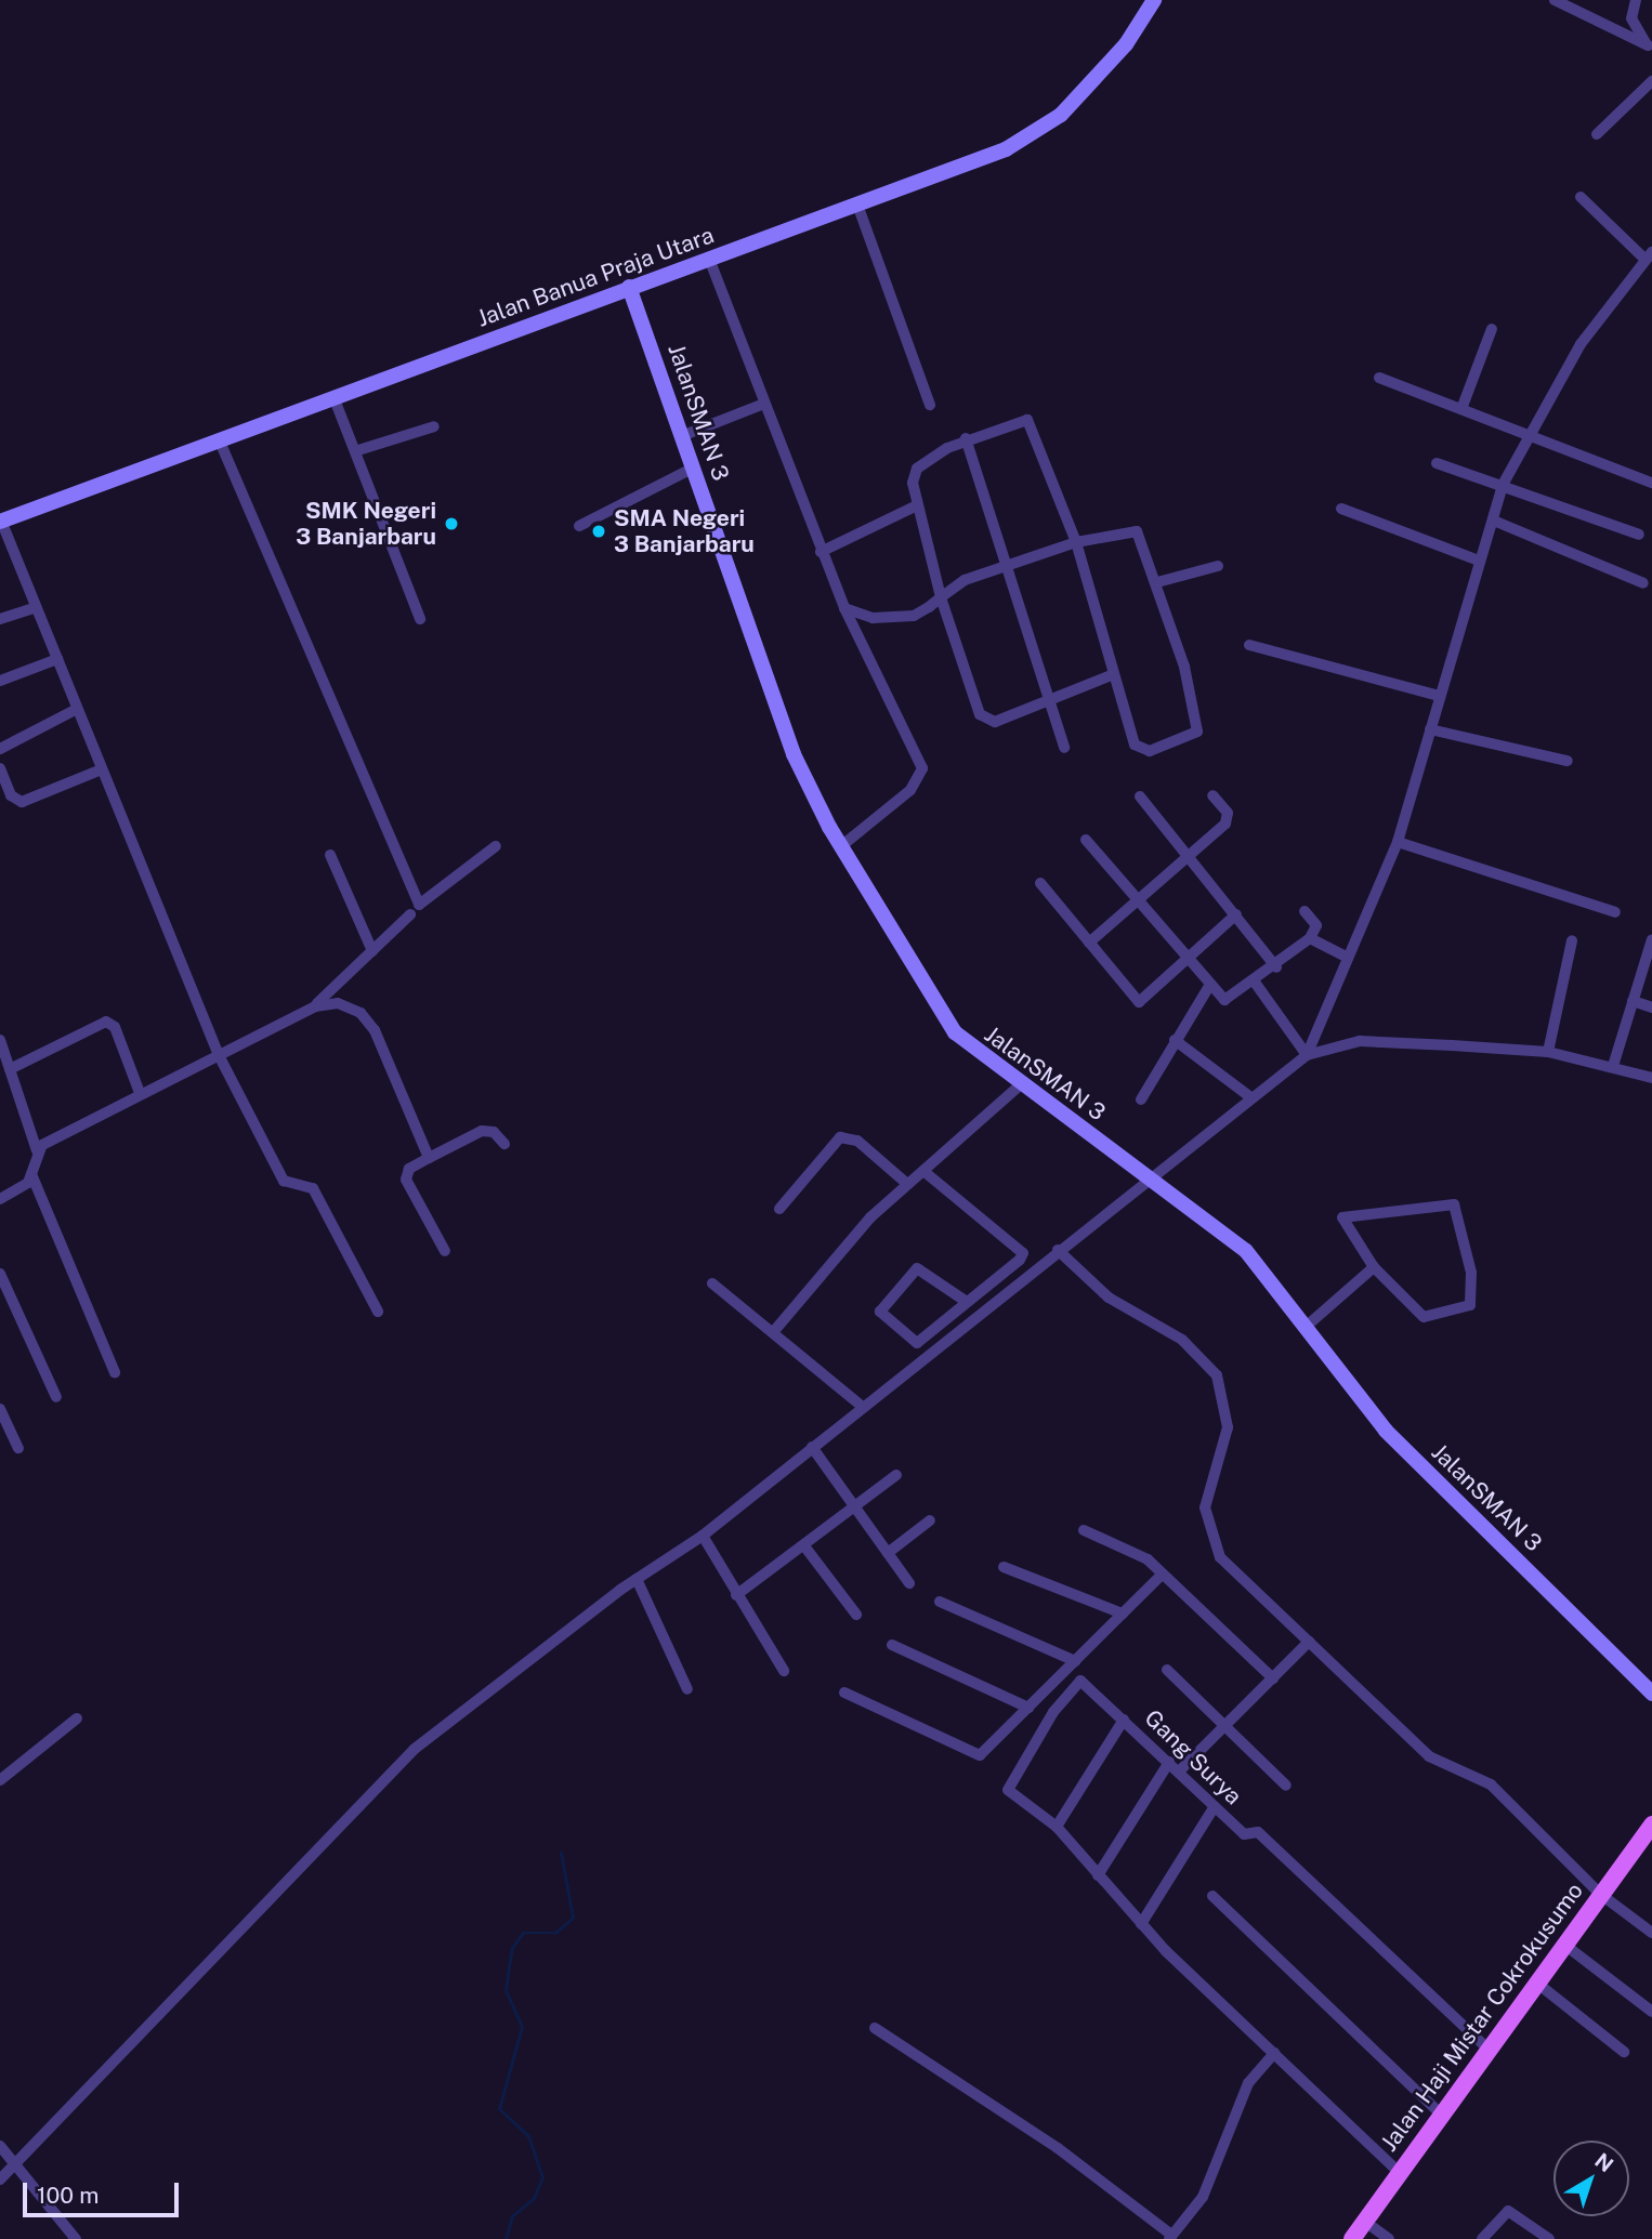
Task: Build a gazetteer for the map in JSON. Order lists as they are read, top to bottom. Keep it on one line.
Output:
{"streets":{"main road":["Jalan Haji Mistar Cokrokusumo"],"street":["Jalan Banua Praja Utara","JalanSMAN 3","Gang Surya"]},"crossings":[["Jalan Banua Praja Utara","JalanSMAN 3"],["Gang Surya","Jalan Haji Mistar Cokrokusumo"]],"places":["SMK Negeri 3 Banjarbaru","SMA Negeri 3 Banjarbaru"],"scale_bar":"100 m","north":"top right"}
